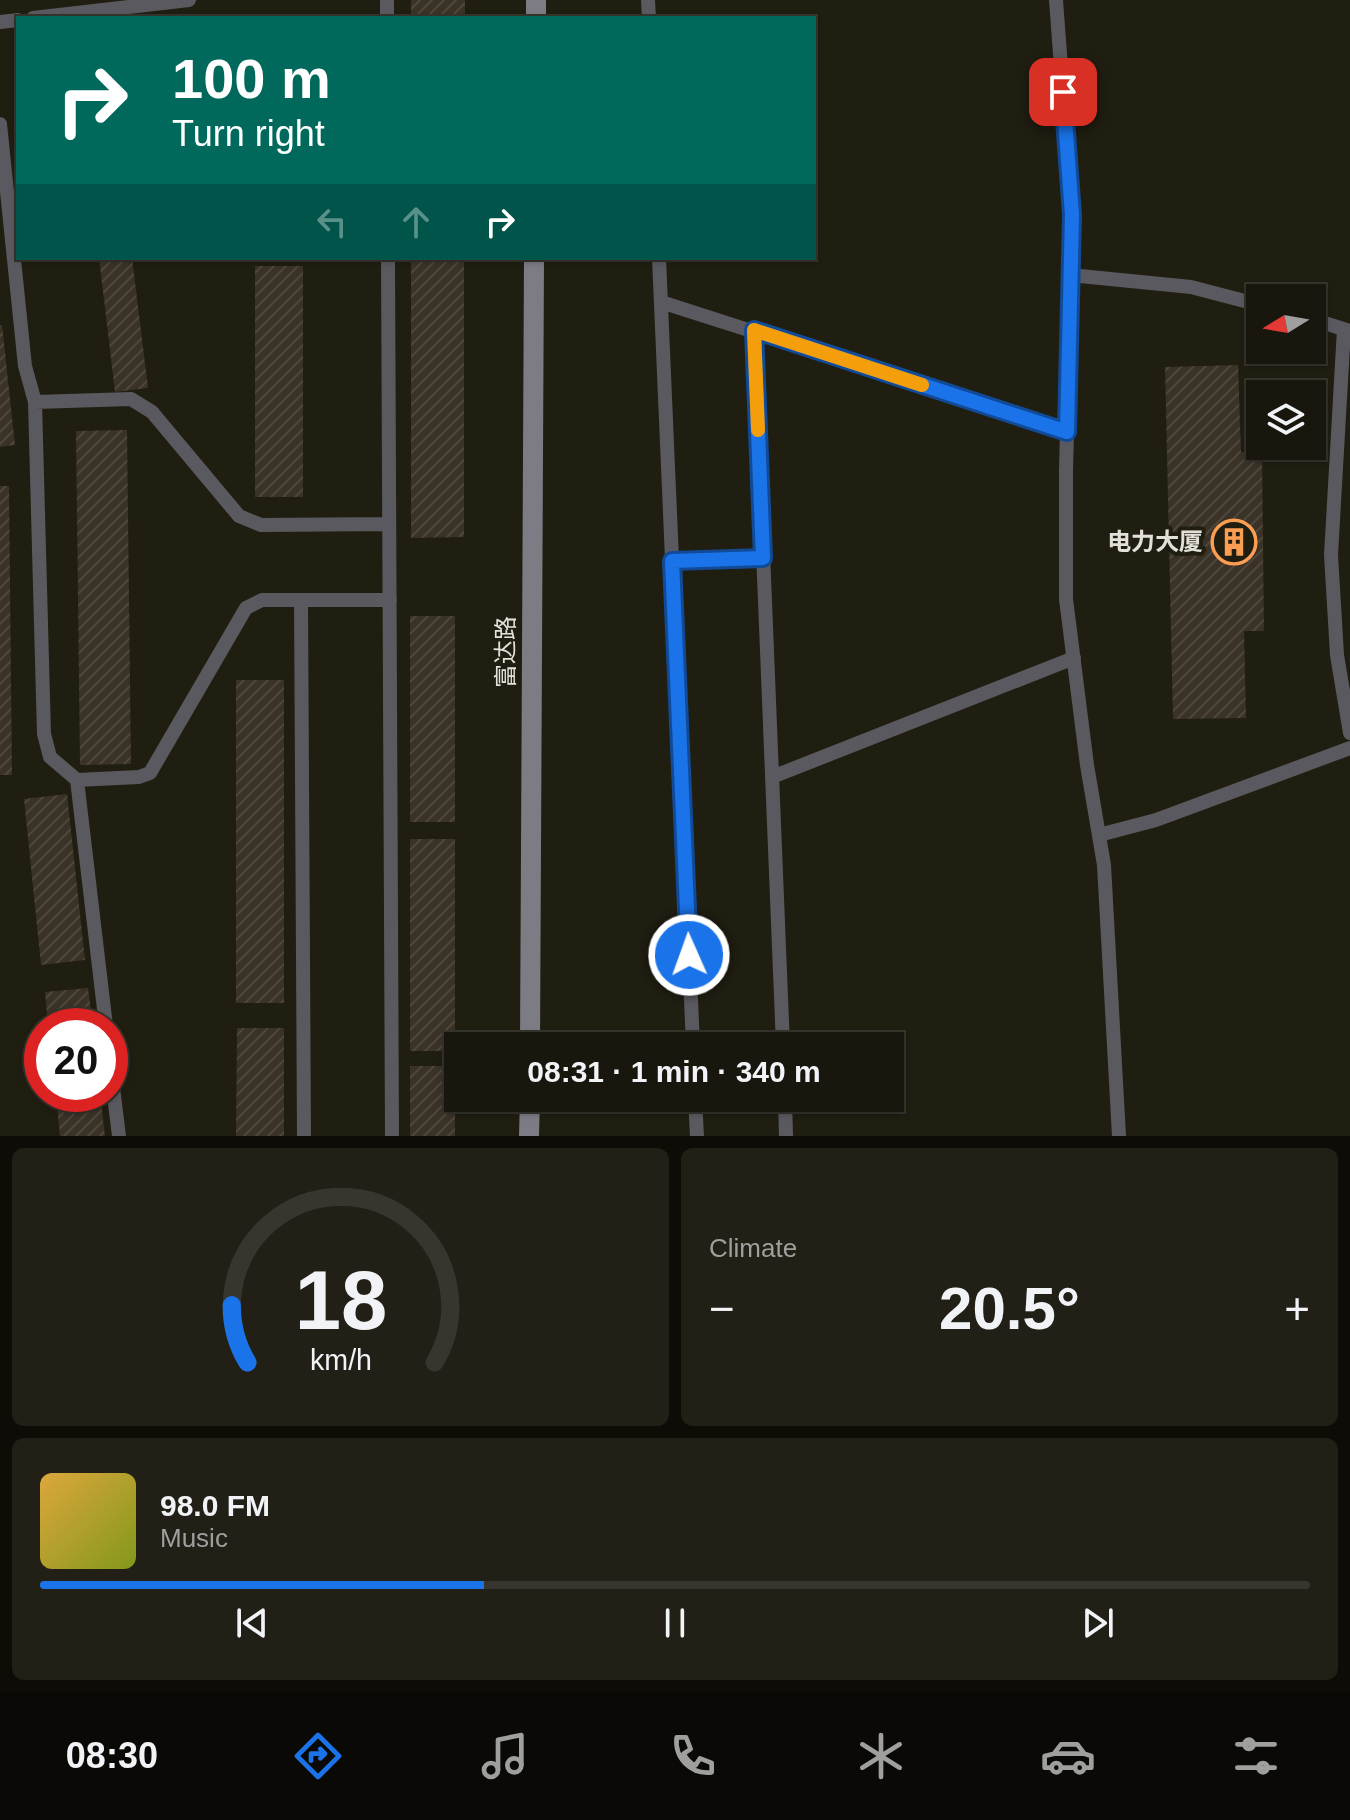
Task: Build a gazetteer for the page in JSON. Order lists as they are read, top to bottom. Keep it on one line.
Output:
{"streets":{"street":["富达路"]},"places":{"building":["电力大厦"]},"north":"left","page":{"turn":["100 m","Turn right"],"limit":"20","trip":"08:31 · 1 min · 340 m","tile":"Climate","heat":["−","20.5°","+"],"song":["98.0 FM","Music"],"tabs":"08:30","gauge":["18","km/h"]}}
